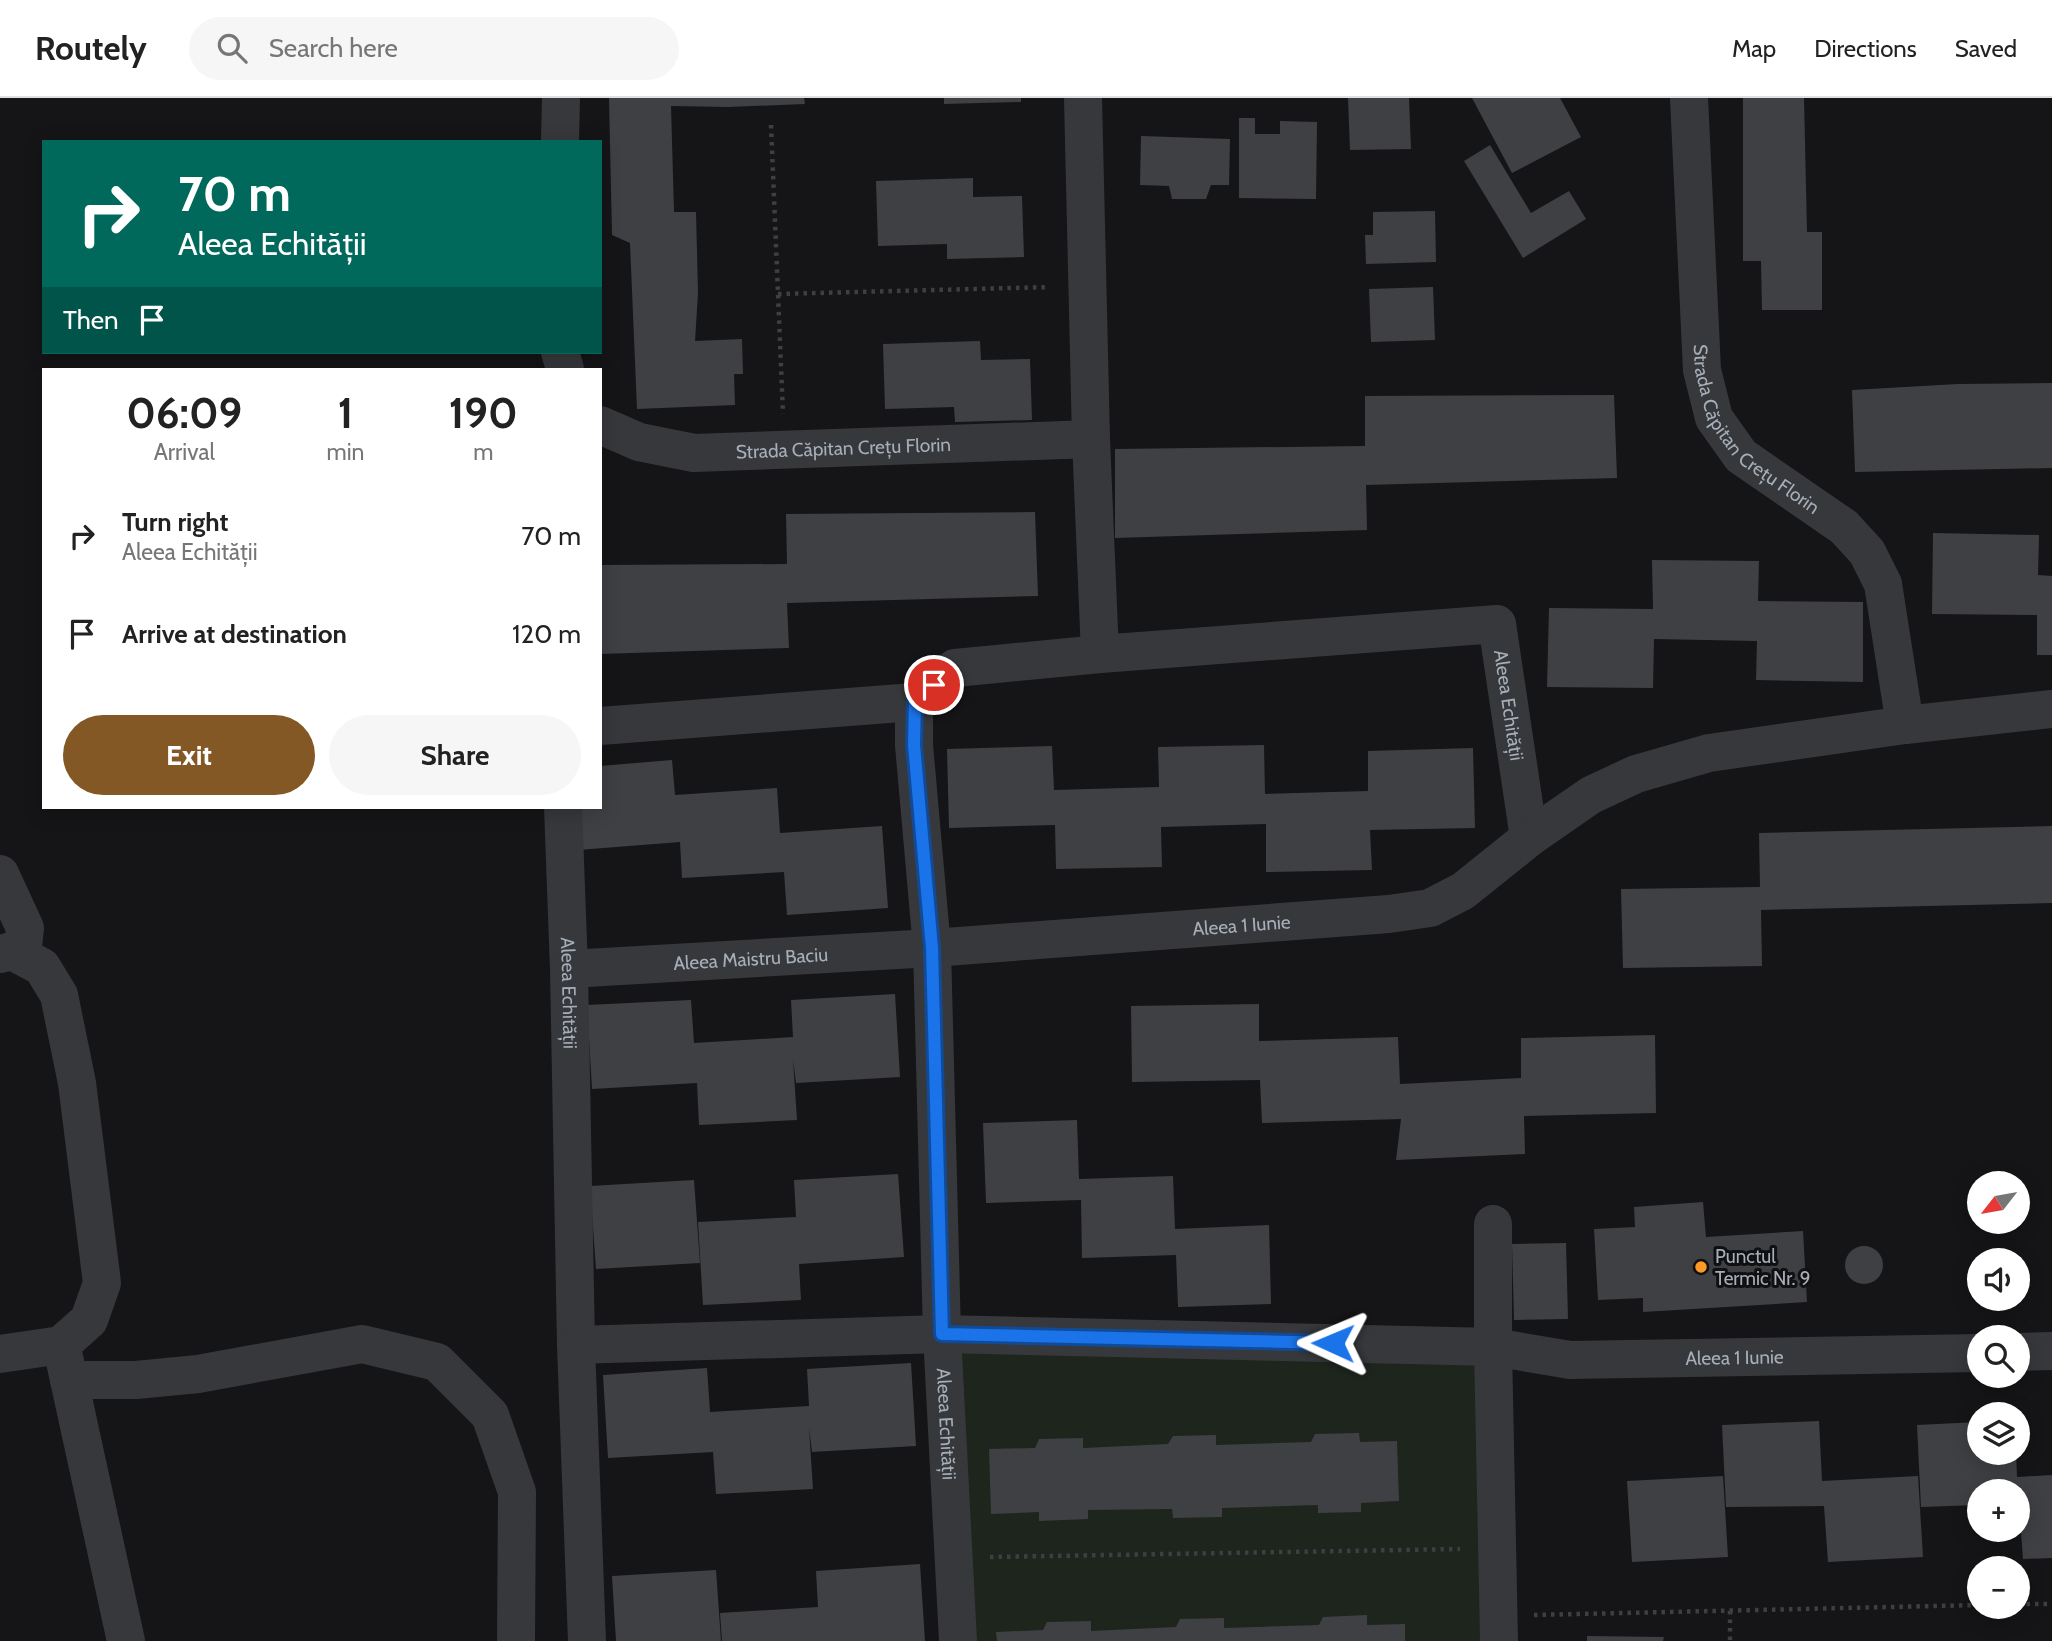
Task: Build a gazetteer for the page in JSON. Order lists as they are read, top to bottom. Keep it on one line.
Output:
{"streets":{"street":["Strada Căpitan Crețu Florin","Aleea Echității","Aleea 1 Iunie","Aleea Maistru Baciu"]},"crossings":[["Aleea Echității","Aleea 1 Iunie"],["Aleea Echității","Aleea Maistru Baciu"],["Aleea 1 Iunie","Aleea Maistru Baciu"]],"places":["Punctul Termic Nr. 9"],"north":"bottom left","page":{"header":"Routely","search":"Search here","nav":["Map","Directions","Saved"],"turn":["70 m","Aleea Echității"],"then":"Then","eta":["06:09","Arrival","1","min","190","m"],"list":[{"name":"Turn right","note":"Aleea Echității","value":"70 m"},{"name":"Arrive at destination","value":"120 m"}],"buttons":["Exit","Share"],"map_buttons":["+","−"]}}
